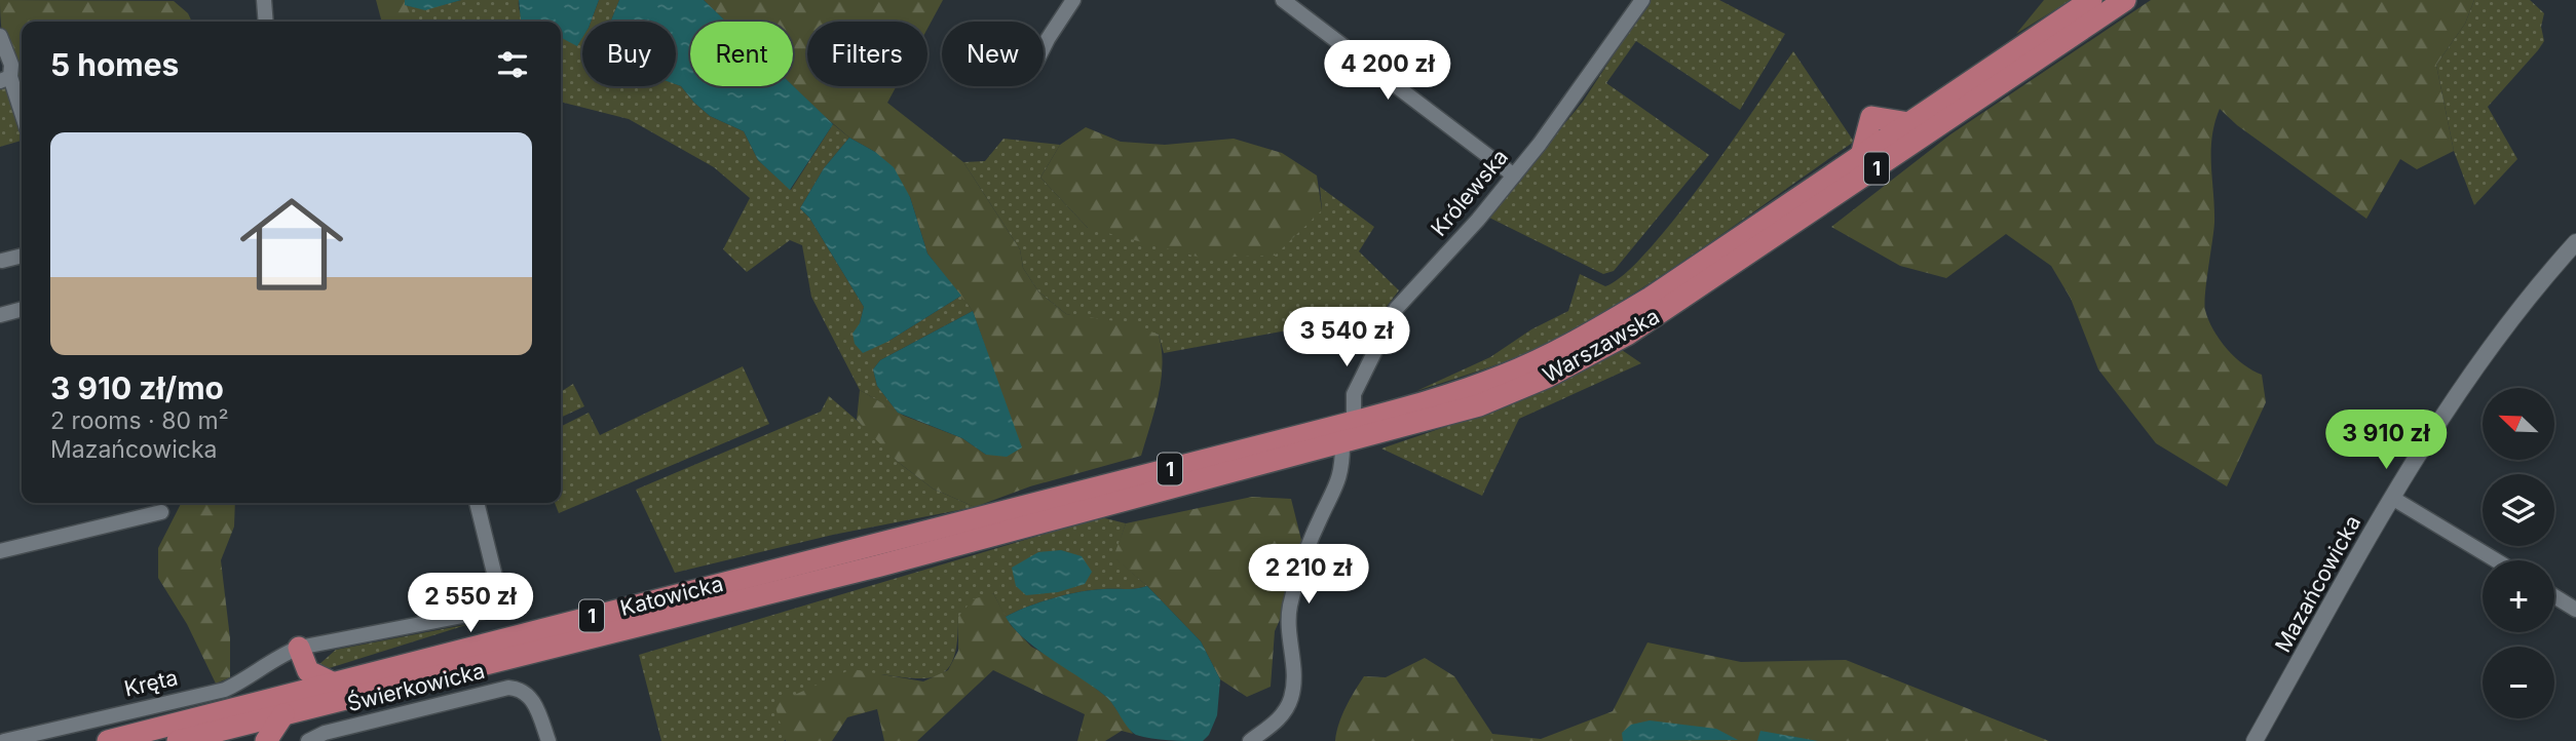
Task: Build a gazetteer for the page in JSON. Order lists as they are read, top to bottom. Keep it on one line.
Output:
{"streets":{"main road":["1","Warszawska","Katowicka"],"street":["Królewska","Mazańcowicka","Kręta","Świerkowicka"]},"crossings":[["Królewska","Warszawska"],["Warszawska","Katowicka"]],"north":"top left","page":{"chip":["Buy","Rent","Filters","New"],"heading":"5 homes","price":["4 200 zł","3 540 zł","3 910 zł","2 210 zł","2 550 zł"],"list":[{"name":"3 910 zł/mo","note":"2 rooms · 80 m² · Mazańcowicka"}],"map_buttons":["+","−"]}}
